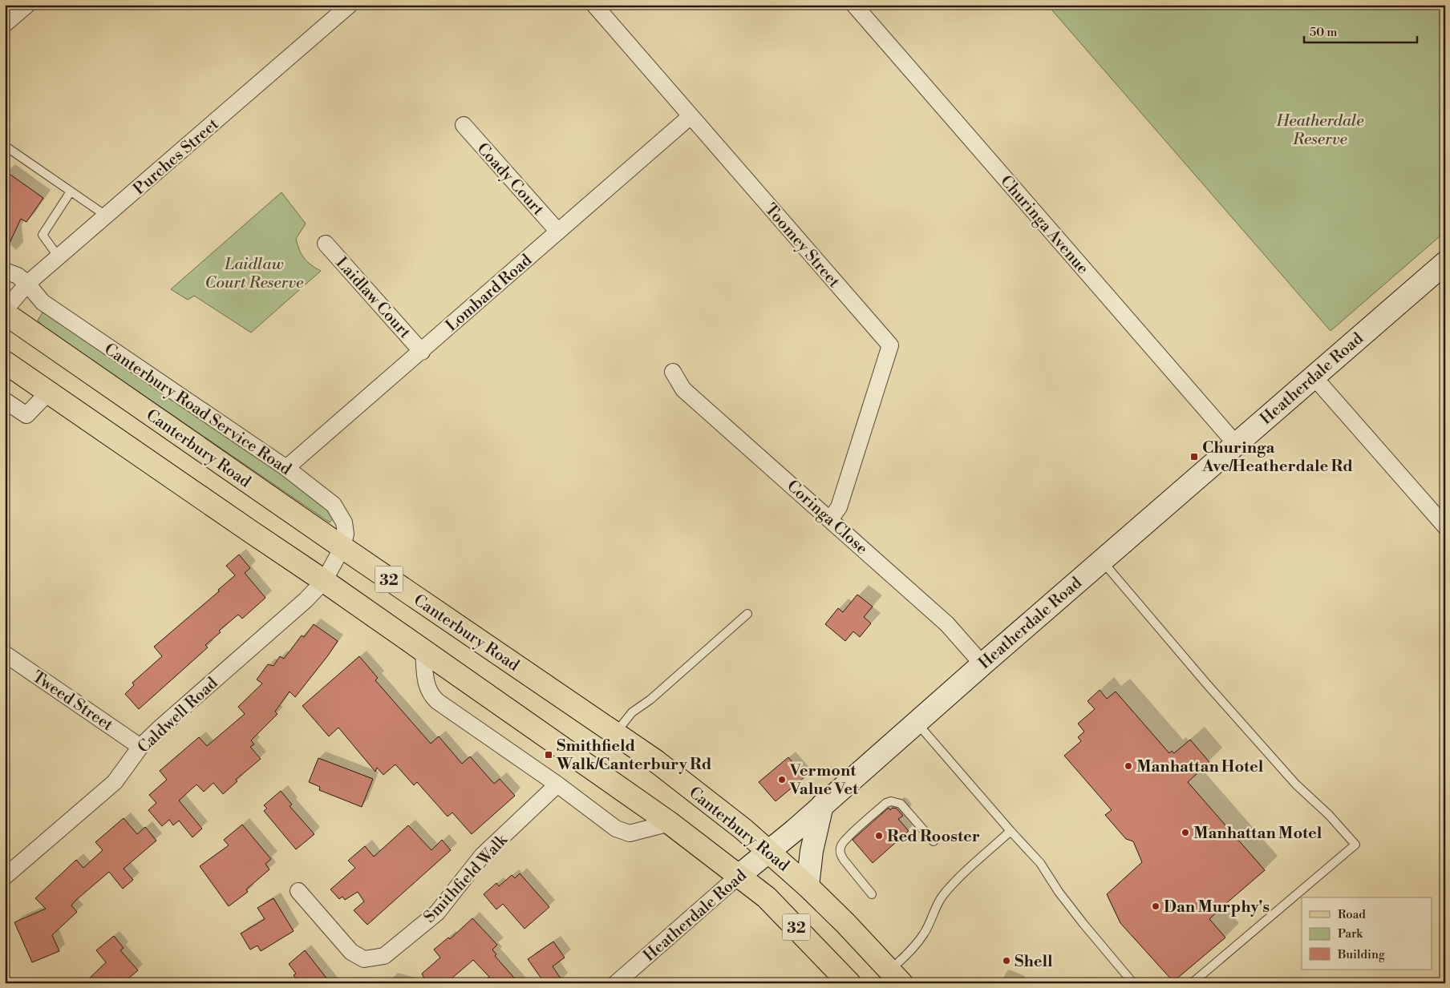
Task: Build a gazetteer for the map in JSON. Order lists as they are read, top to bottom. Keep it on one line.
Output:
{"streets":{"main road":["Heatherdale Road","Canterbury Road","32"],"street":["Purches Street","Coady Court","Churinga Avenue","Toomey Street","Lombard Road","Laidlaw Court","Canterbury Road Service Road","Coringa Close","Tweed Street","Caldwell Road","Smithfield Walk"]},"crossings":[["Purches Street","Canterbury Road Service Road"],["Coady Court","Lombard Road"],["Churinga Avenue","Heatherdale Road"],["Toomey Street","Lombard Road"],["Toomey Street","Coringa Close"],["Lombard Road","Laidlaw Court"],["Lombard Road","Canterbury Road Service Road"],["Heatherdale Road","Canterbury Road"],["Heatherdale Road","Coringa Close"],["Heatherdale Road","32"],["Canterbury Road Service Road","Canterbury Road"],["Canterbury Road Service Road","Caldwell Road"],["Canterbury Road","Caldwell Road"],["32","Caldwell Road"],["Tweed Street","Caldwell Road"]],"parks":["Heatherdale Reserve","Laidlaw Court Reserve"],"places":{"transit":["Churinga Ave/Heatherdale Rd","Smithfield Walk/Canterbury Rd"],"other":["Manhattan Hotel","Vermont Value Vet","Manhattan Motel","Red Rooster","Dan Murphy's","Shell"]},"legend":["Road","Park","Building"],"scale_bar":"50 m"}
